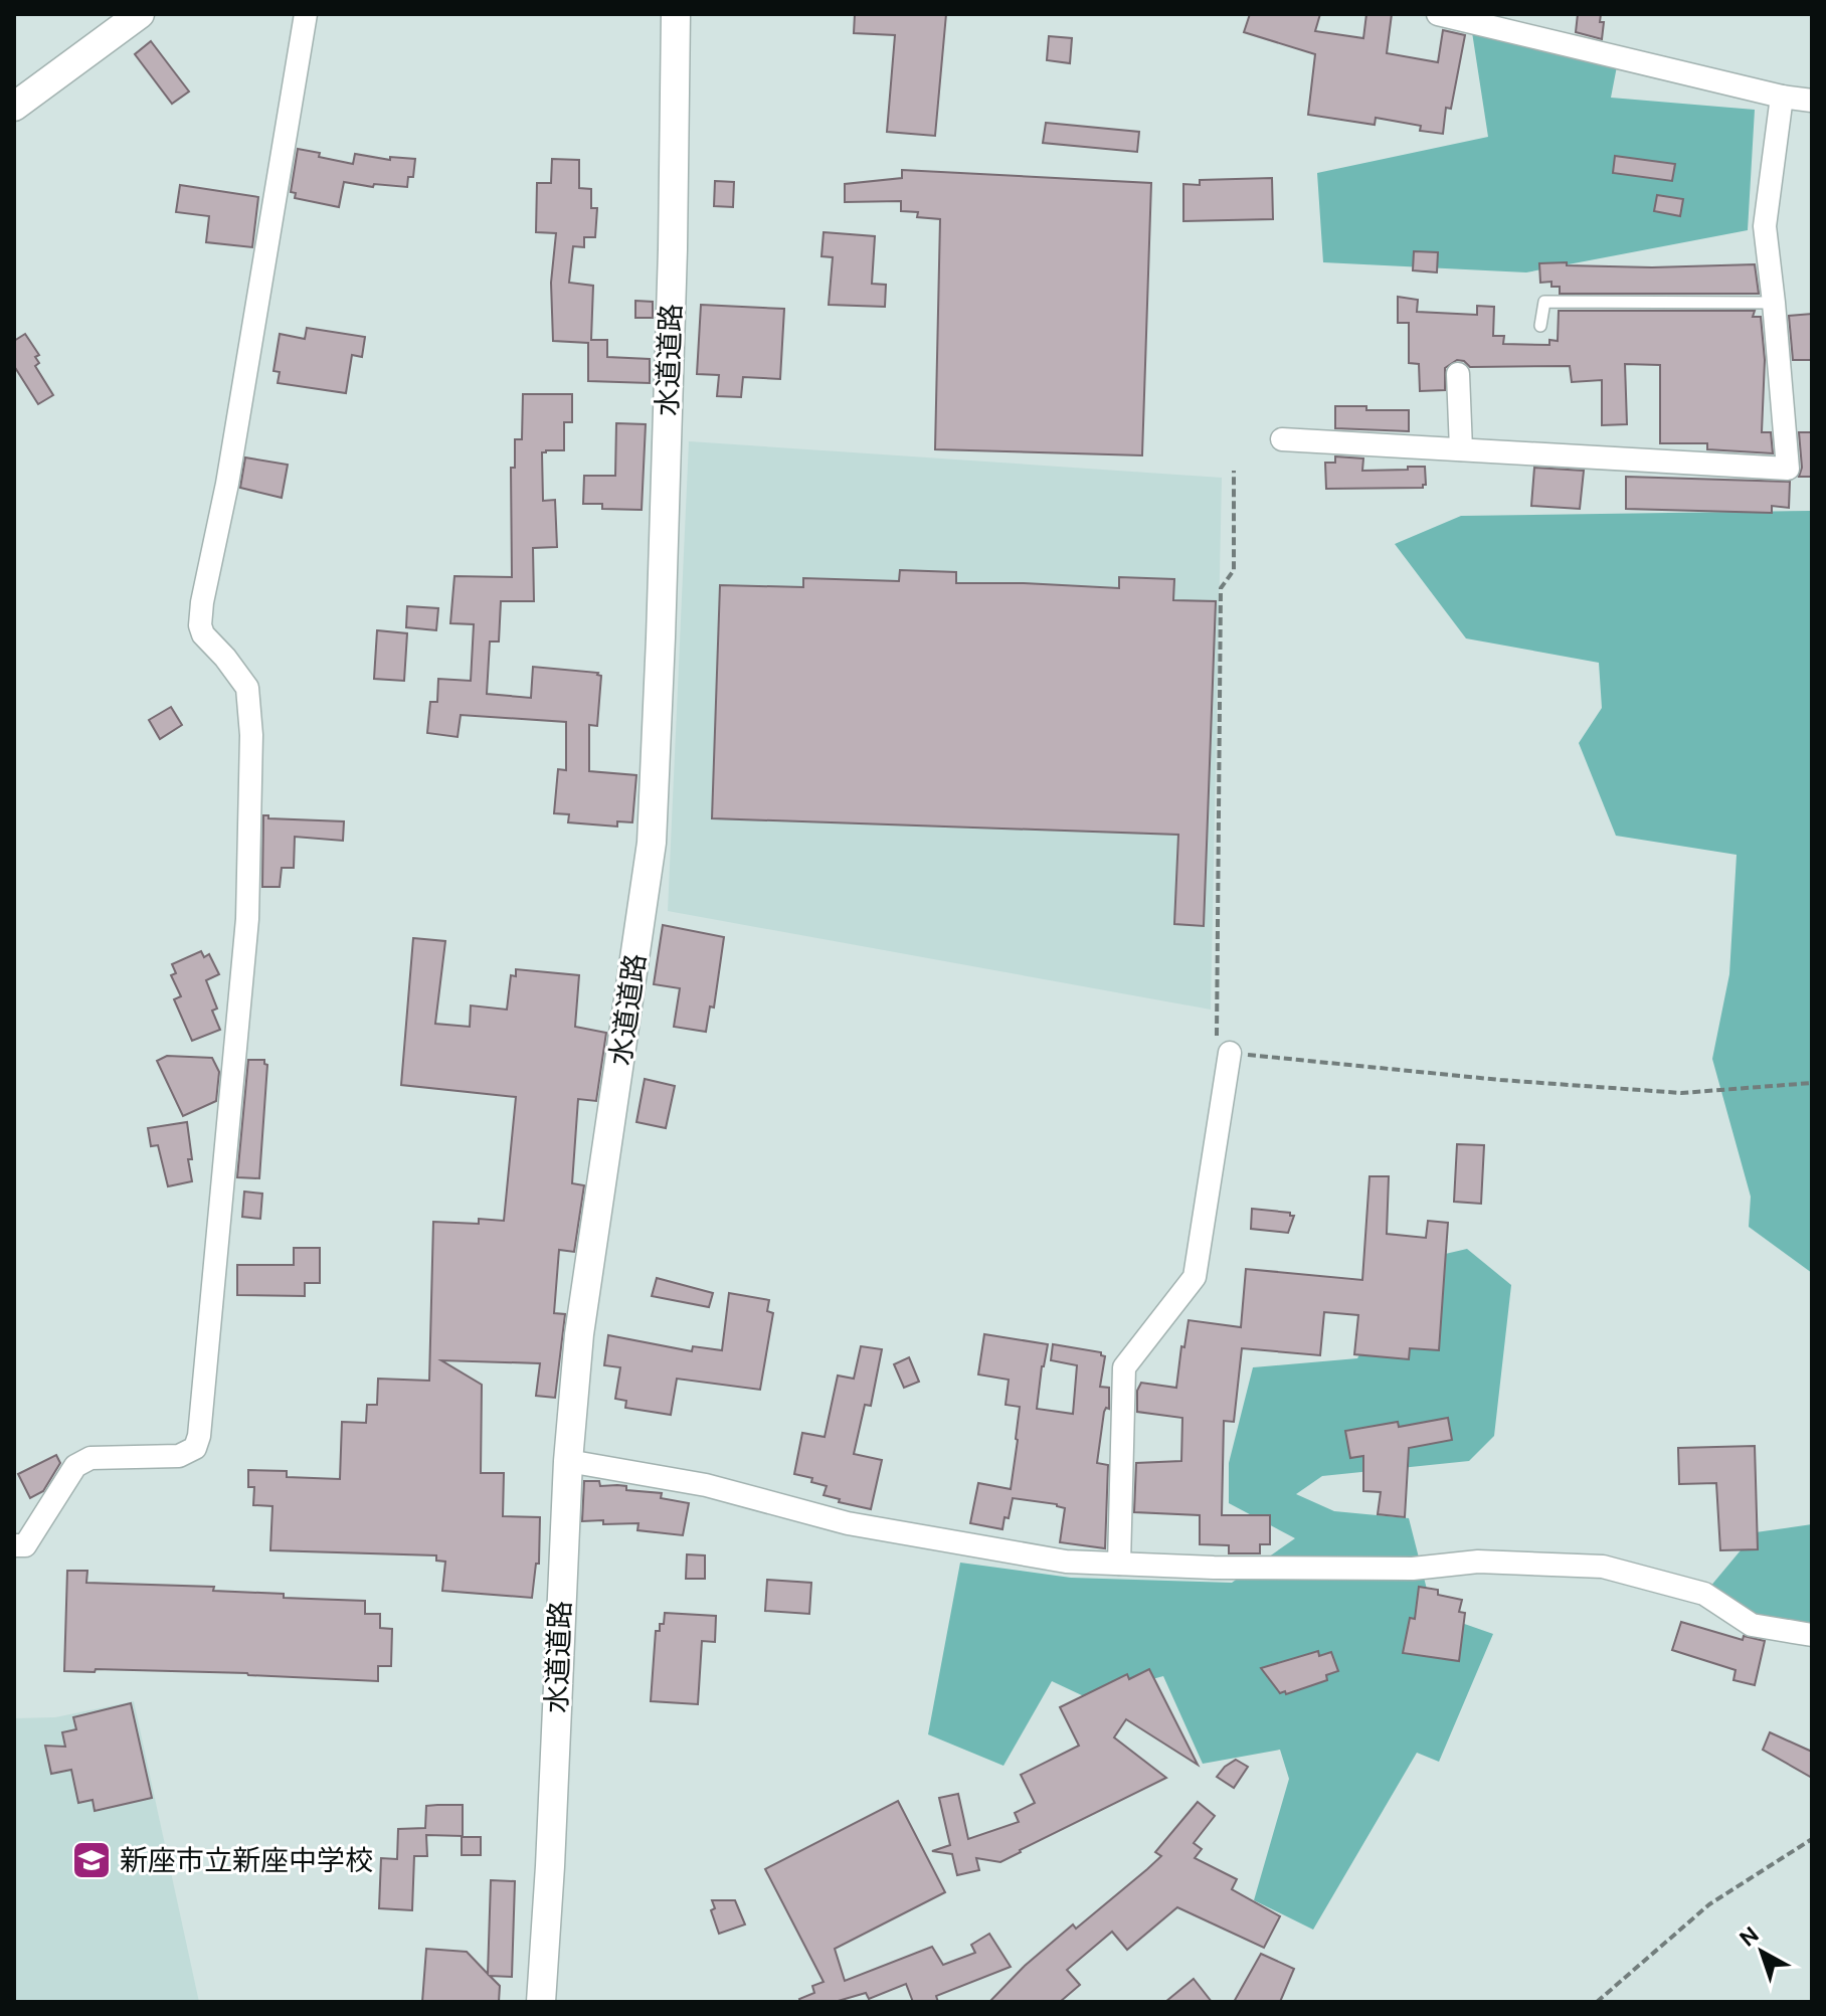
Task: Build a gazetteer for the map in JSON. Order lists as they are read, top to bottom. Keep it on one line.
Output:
{"streets":{"street":["水道道路"]},"places":{"school or university":["新座市立新座中学校"]},"north":"top left"}
